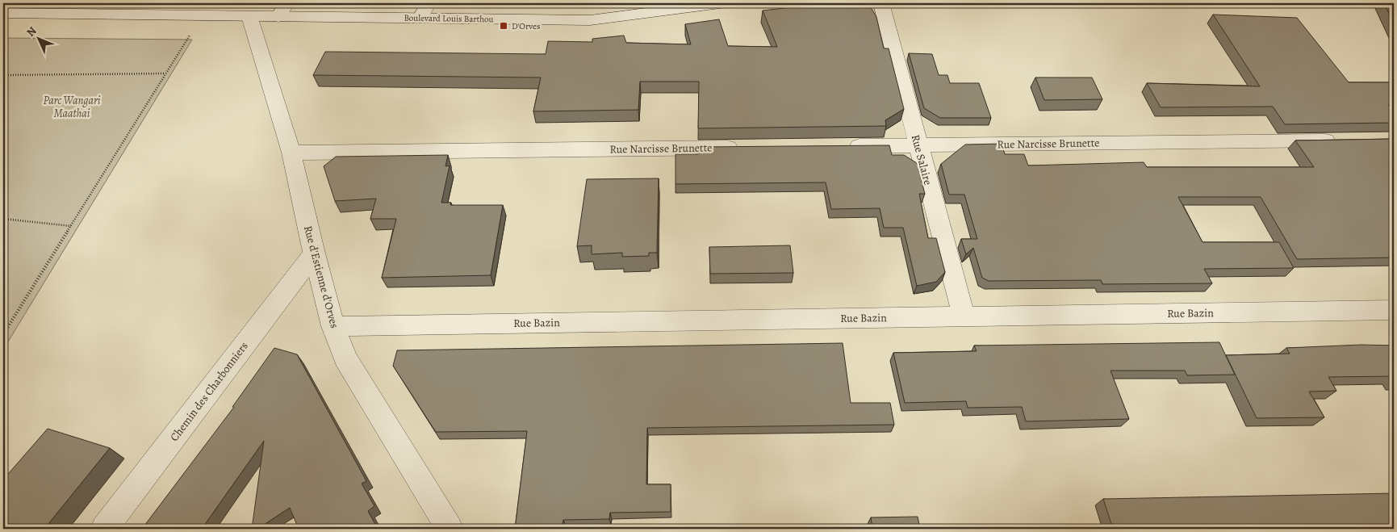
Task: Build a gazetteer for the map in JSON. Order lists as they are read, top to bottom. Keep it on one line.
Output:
{"streets":{"street":["Boulevard Louis Barthou","Rue Narcisse Brunette","Rue Salaire","Rue d'Estienne d'Orves","Rue Bazin","Chemin des Charbonniers"]},"crossings":[["Boulevard Louis Barthou","Rue d'Estienne d'Orves"],["Rue Narcisse Brunette","Rue Salaire"],["Rue Narcisse Brunette","Rue d'Estienne d'Orves"],["Rue Salaire","Rue Bazin"],["Rue d'Estienne d'Orves","Rue Bazin"],["Rue d'Estienne d'Orves","Chemin des Charbonniers"]],"parks":["Parc Wangari Maathai"],"places":{"transit":["D'Orves"]},"north":"top left"}
